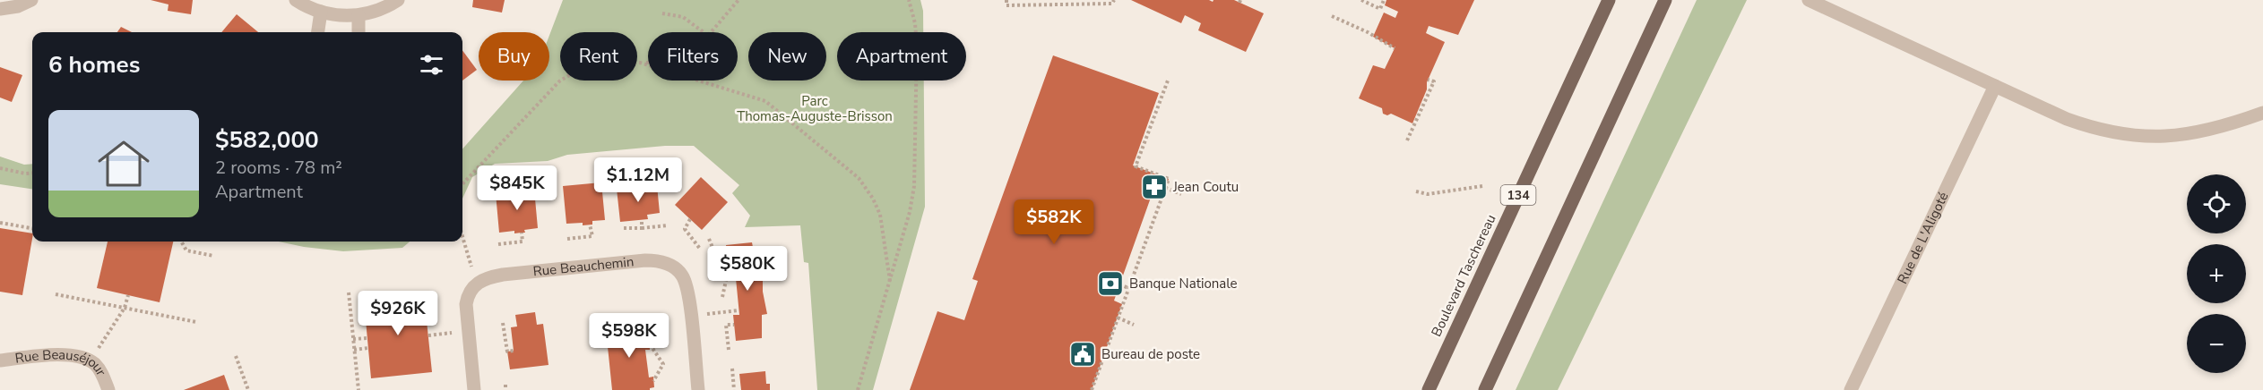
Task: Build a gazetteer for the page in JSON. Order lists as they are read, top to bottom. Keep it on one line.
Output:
{"streets":{"main road":["134","Boulevard Taschereau"],"street":["Rue de L'Aligoté","Rue Beauchemin","Rue Beauséjour"]},"parks":["Parc Thomas-Auguste-Brisson"],"places":{"pharmacy":["Jean Coutu"],"bank":["Banque Nationale"],"public building":["Bureau de poste"]},"page":{"chip":["Buy","Rent","Filters","New","Apartment"],"heading":"6 homes","list":[{"name":"$582,000","note":"2 rooms · 78 m² · Apartment"}],"price":["$1.12M","$845K","$582K","$580K","$926K","$598K"],"map_buttons":["+","−"]}}
